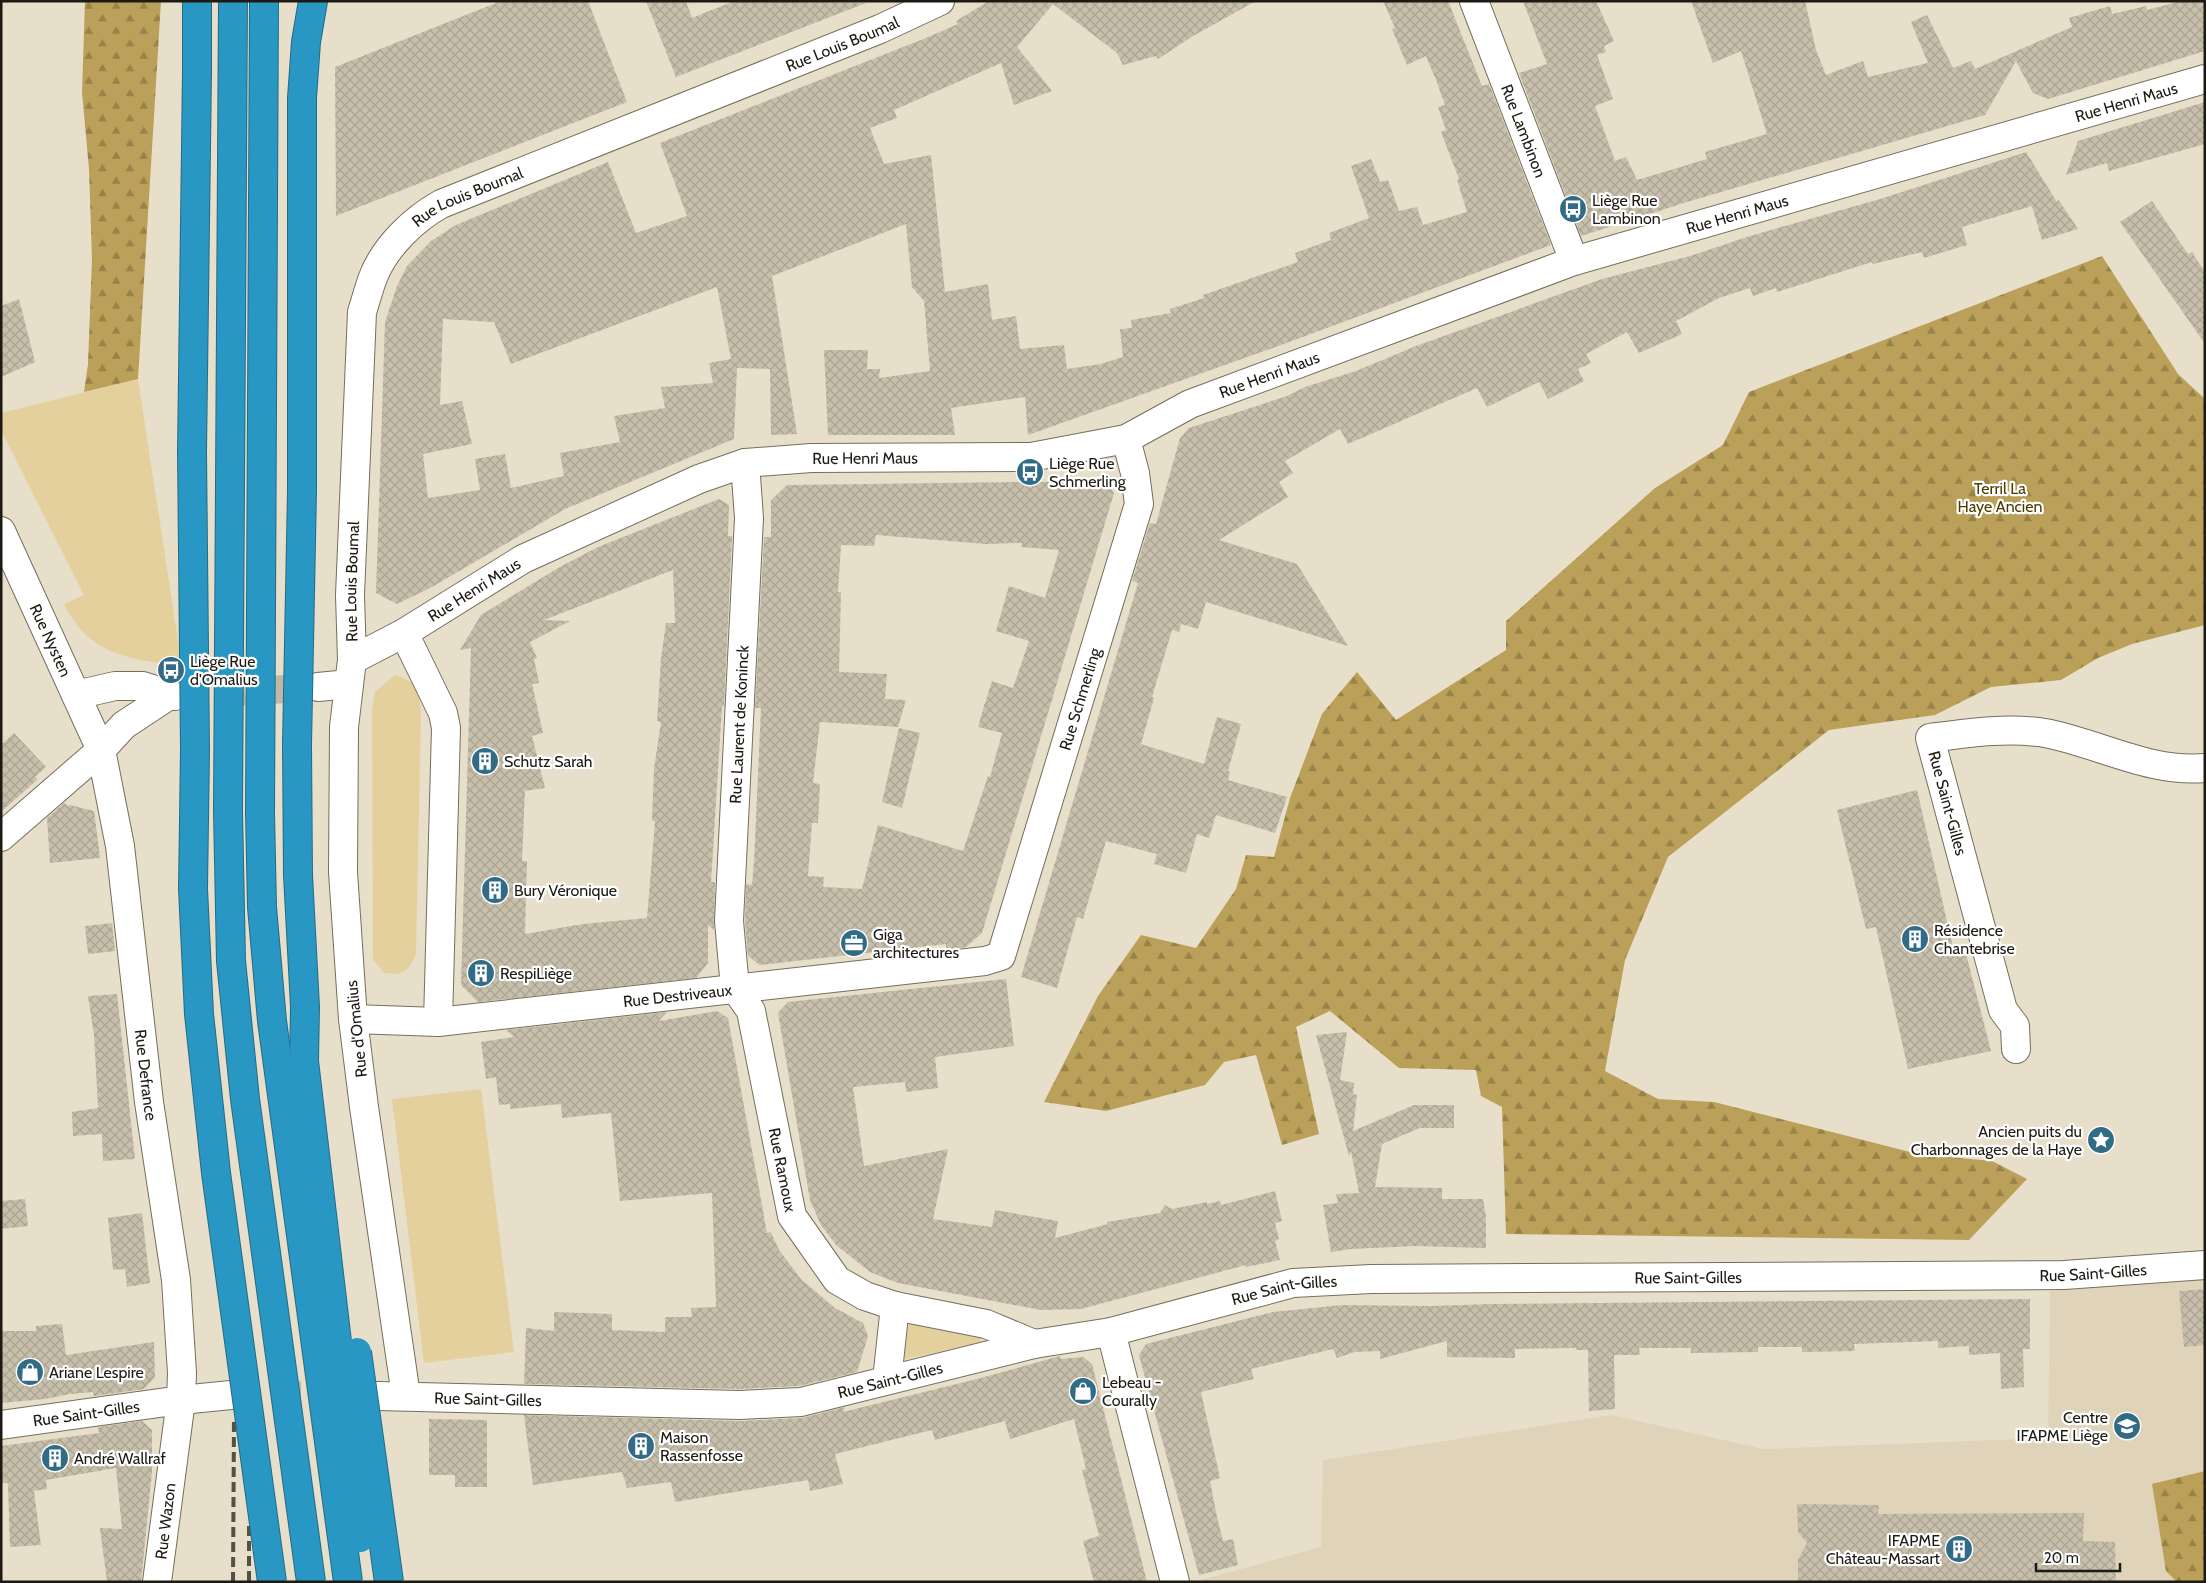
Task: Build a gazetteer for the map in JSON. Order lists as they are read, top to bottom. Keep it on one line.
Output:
{"streets":{"street":["Rue Louis Boumal","Rue Henri Maus","Rue Lambinon","Rue Nysten","Rue Schmerling","Rue Laurent de Koninck","Rue Saint-Gilles","Rue Destriveaux","Rue d'Omalius","Rue Defrance","Rue Ramoux","Rue Wazon"]},"crossings":[["Rue Louis Boumal","Rue Henri Maus"],["Rue Louis Boumal","Rue d'Omalius"],["Rue Henri Maus","Rue Lambinon"],["Rue Henri Maus","Rue Schmerling"],["Rue Henri Maus","Rue Laurent de Koninck"],["Rue Henri Maus","Rue d'Omalius"],["Rue Nysten","Rue Defrance"],["Rue Schmerling","Rue Destriveaux"],["Rue Laurent de Koninck","Rue Destriveaux"],["Rue Laurent de Koninck","Rue Ramoux"],["Rue Saint-Gilles","Rue d'Omalius"],["Rue Saint-Gilles","Rue Defrance"],["Rue Saint-Gilles","Rue Ramoux"],["Rue Saint-Gilles","Rue Wazon"],["Rue Destriveaux","Rue d'Omalius"],["Rue Destriveaux","Rue Ramoux"],["Rue Defrance","Rue Wazon"]],"parks":["Terril La Haye Ancien"],"places":{"bus stop":["Liège Rue Lambinon","Liège Rue Schmerling","Liège Rue d'Omalius"],"building":["Schutz Sarah","Bury Véronique","Résidence Chantebrise","RespiLiège","Maison Rassenfosse","André Wallraf","IFAPME Château-Massart"],"office":["Giga architectures"],"place":["Ancien puits du Charbonnages de la Haye"],"shop":["Ariane Lespire","Lebeau - Courally"],"school or university":["Centre IFAPME Liège"]},"scale_bar":"20 m"}
